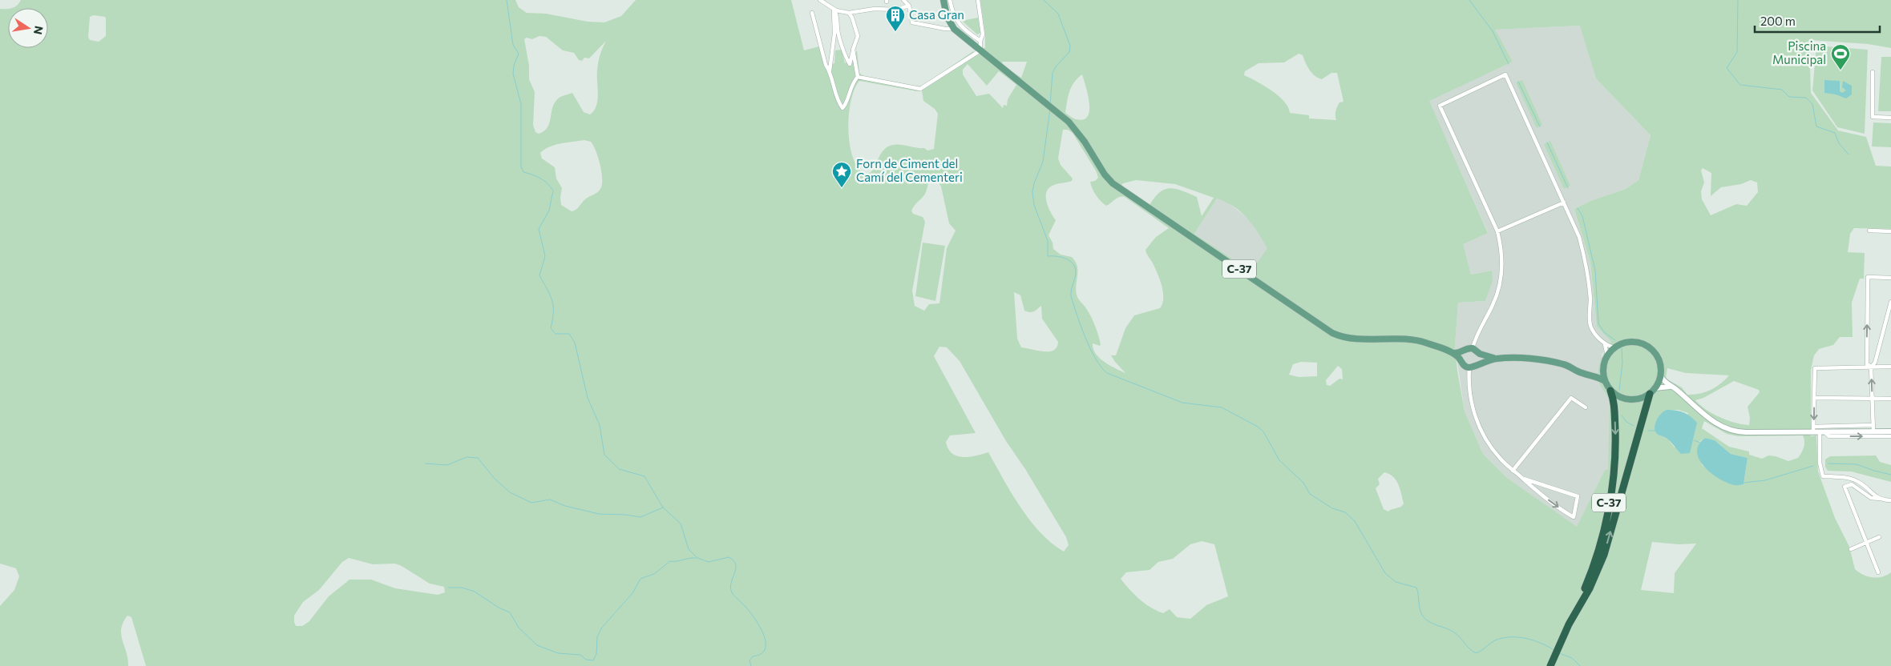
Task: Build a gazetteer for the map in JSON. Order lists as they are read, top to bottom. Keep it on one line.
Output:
{"streets":{"highway":["C-37"]},"places":{"building":["Casa Gran"],"sports":["Piscina Municipal"],"place":["Forn de Ciment del Camí del Cementeri"]},"scale_bar":"200 m","north":"right"}
